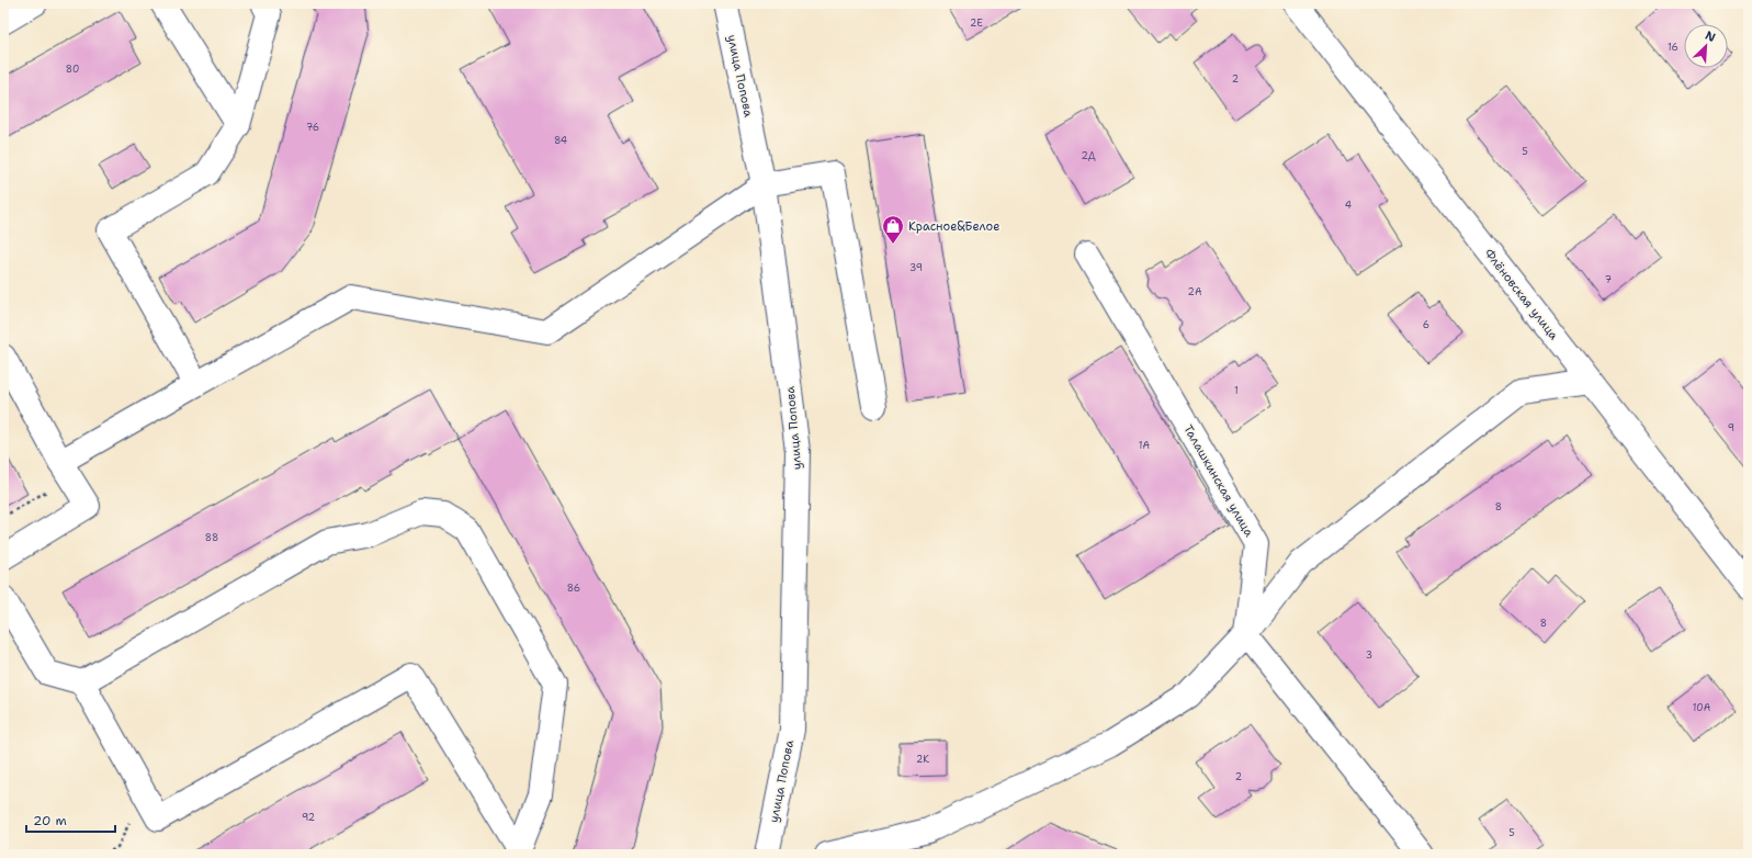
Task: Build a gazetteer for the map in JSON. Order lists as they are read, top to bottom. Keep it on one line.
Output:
{"streets":{"street":["улица Попова","Флёновская улица","Талашкинская улица"]},"places":{"shop":["Красное&Белое"]},"house_numbers":["2Е","16","80","2","76","84","5","2Д","4","39","7","2А","6","1","9","1А","8","88","86","8","3","10А","2К","2","92","5"],"scale_bar":"20 m","north":"top right"}
